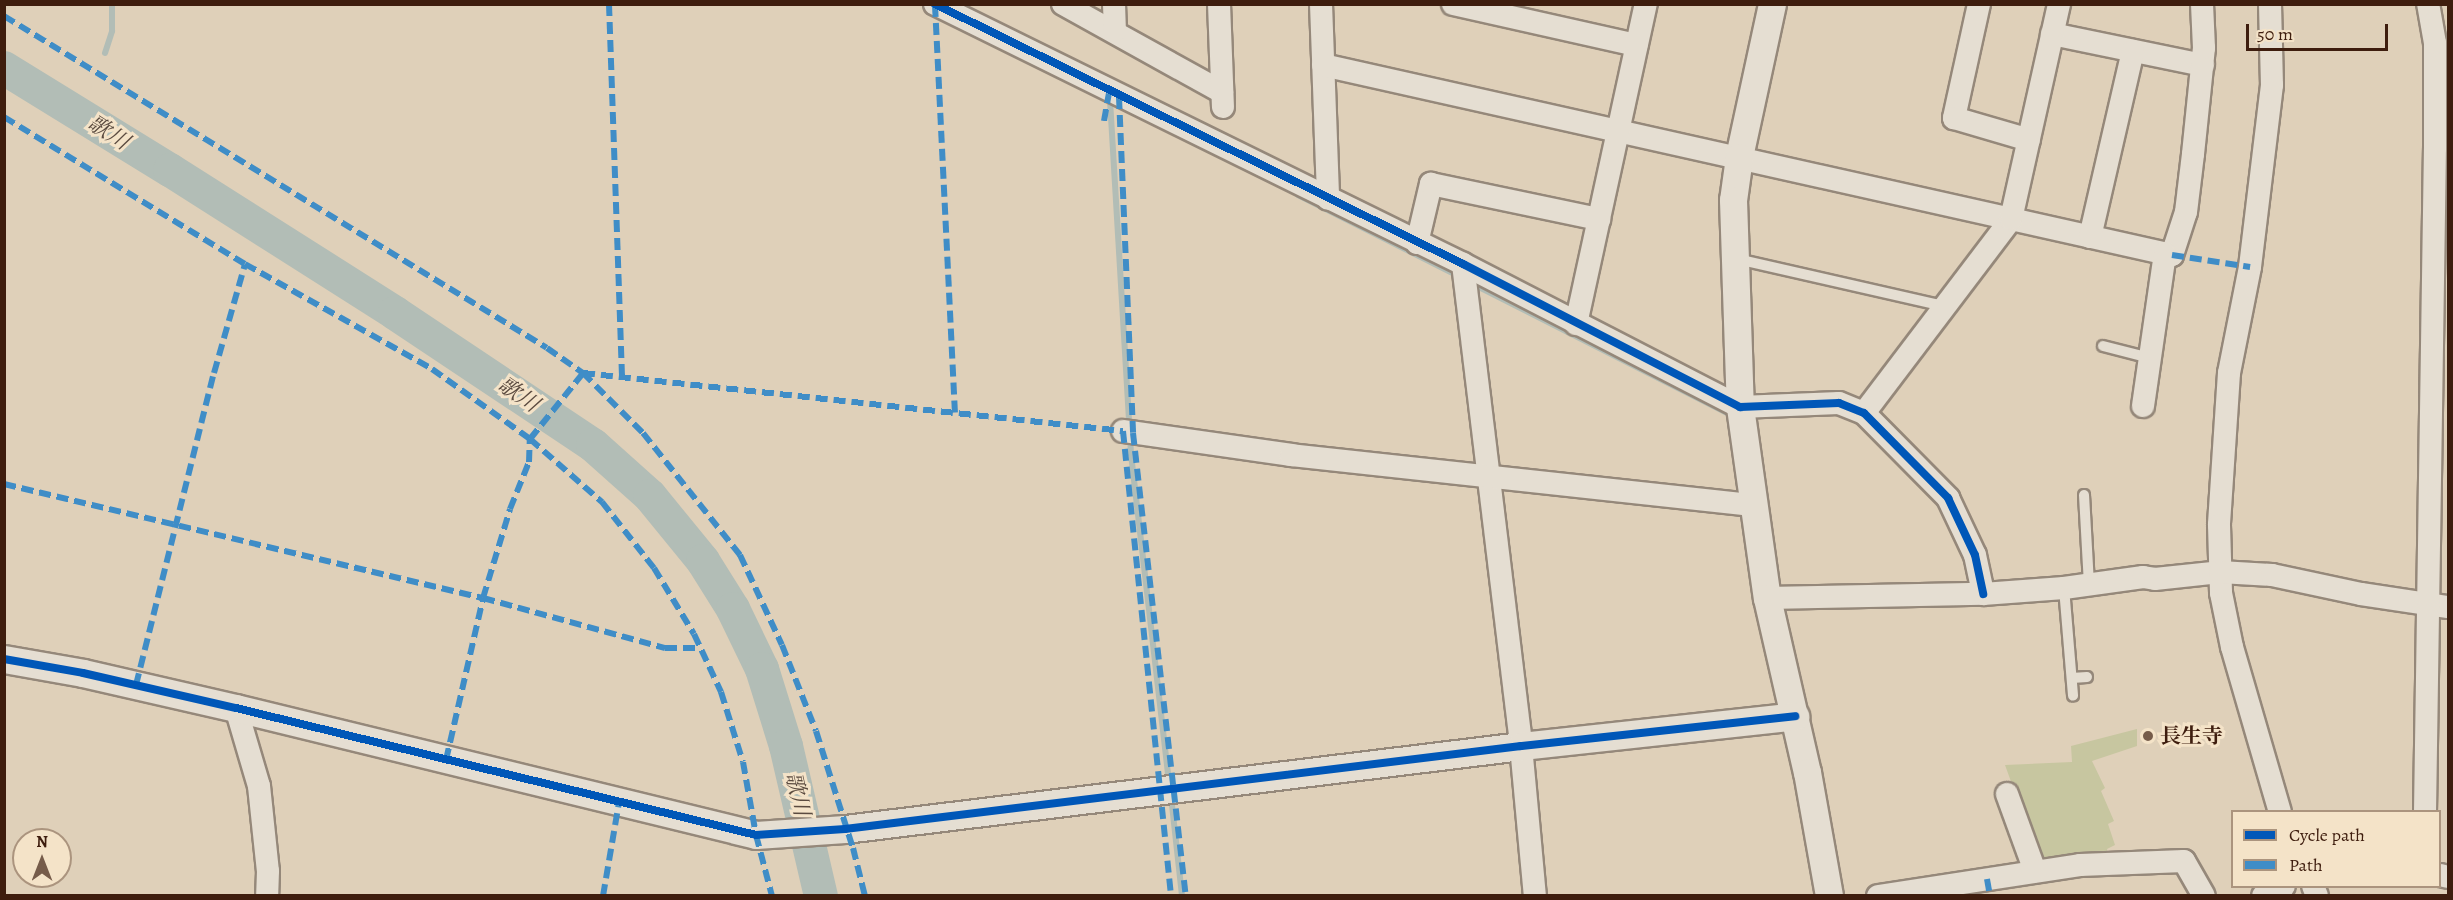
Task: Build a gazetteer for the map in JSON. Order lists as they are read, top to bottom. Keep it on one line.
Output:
{"water":["歌川"],"places":["長生寺"],"legend":["Cycle path","Path"],"scale_bar":"50 m","north":"top"}
